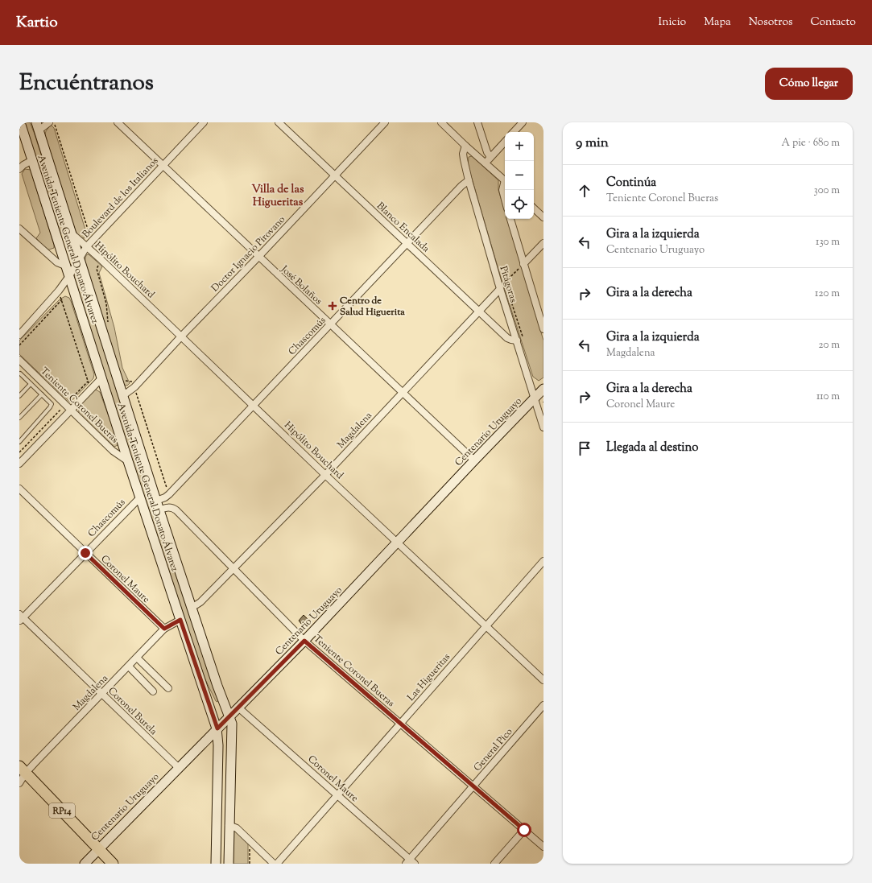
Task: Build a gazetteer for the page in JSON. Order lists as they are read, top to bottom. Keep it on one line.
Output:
{"streets":{"main road":["Avenida Teniente General Donato Álvarez","Centenario Uruguayo","RP14"],"street":["Boulevard de los Italianos","Blanco Encalada","Doctor Ignacio Pirovano","Hipólito Bouchard","Pitágoras","José Bolaños","Chascomús","Teniente Coronel Bueras","Magdalena","Coronel Maure","Las Higueritas","Coronel Burela","General Pico"]},"crossings":[["Boulevard de los Italianos","Avenida Teniente General Donato Álvarez"],["Boulevard de los Italianos","Hipólito Bouchard"],["Boulevard de los Italianos","José Bolaños"],["Blanco Encalada","Doctor Ignacio Pirovano"],["Blanco Encalada","Pitágoras"],["Blanco Encalada","Chascomús"],["Blanco Encalada","Magdalena"],["Avenida Teniente General Donato Álvarez","Doctor Ignacio Pirovano"],["Avenida Teniente General Donato Álvarez","Hipólito Bouchard"],["Avenida Teniente General Donato Álvarez","Chascomús"],["Avenida Teniente General Donato Álvarez","Teniente Coronel Bueras"],["Avenida Teniente General Donato Álvarez","Magdalena"],["Avenida Teniente General Donato Álvarez","Centenario Uruguayo"],["Doctor Ignacio Pirovano","Hipólito Bouchard"],["Doctor Ignacio Pirovano","José Bolaños"],["Hipólito Bouchard","Chascomús"],["Hipólito Bouchard","Magdalena"],["Hipólito Bouchard","Centenario Uruguayo"],["Hipólito Bouchard","Las Higueritas"],["Pitágoras","Chascomús"],["Pitágoras","Magdalena"],["Pitágoras","Centenario Uruguayo"],["José Bolaños","Chascomús"],["José Bolaños","Magdalena"],["José Bolaños","Centenario Uruguayo"],["Chascomús","Coronel Maure"],["Chascomús","Coronel Burela"],["Teniente Coronel Bueras","Magdalena"],["Teniente Coronel Bueras","Centenario Uruguayo"],["Teniente Coronel Bueras","Las Higueritas"],["Teniente Coronel Bueras","General Pico"],["Magdalena","Coronel Maure"],["Magdalena","Coronel Burela"],["Magdalena","RP14"],["Centenario Uruguayo","Coronel Maure"],["Centenario Uruguayo","Coronel Burela"],["Centenario Uruguayo","RP14"],["Coronel Maure","Las Higueritas"],["Coronel Maure","General Pico"]],"districts":["Villa de las Higueritas"],"places":{"health":["Centro de Salud Higuerita"]},"page":{"header":"Kartio","nav":["Inicio","Mapa","Nosotros","Contacto"],"title":"Encuéntranos","buttons":"Cómo llegar","heading":["9 min","A pie · 680 m"],"map_buttons":["+","−"],"list":[["Continúa","Teniente Coronel Bueras","300 m"],["Gira a la izquierda","Centenario Uruguayo","130 m"],["Gira a la derecha","120 m"],["Gira a la izquierda","Magdalena","20 m"],["Gira a la derecha","Coronel Maure","110 m"],"Llegada al destino"]}}
